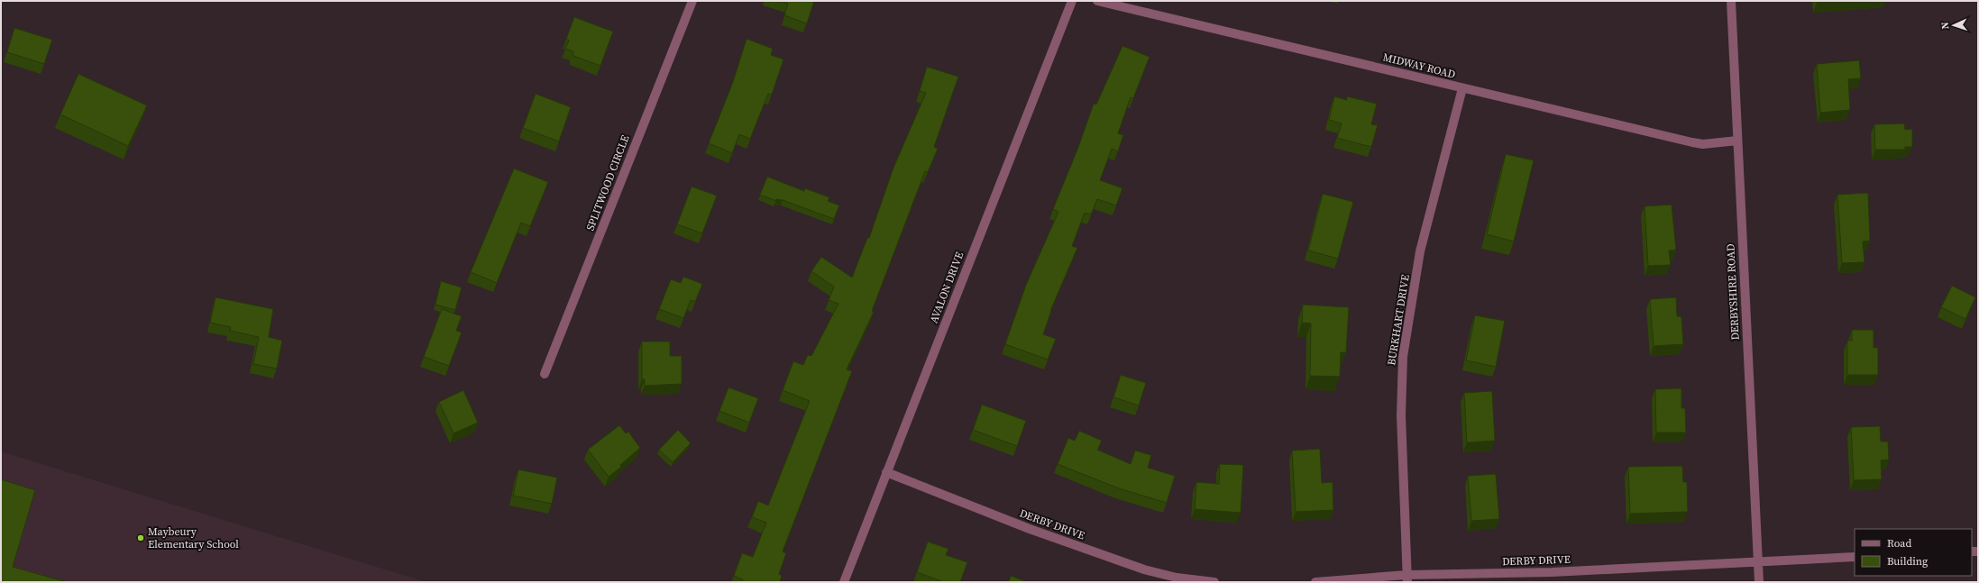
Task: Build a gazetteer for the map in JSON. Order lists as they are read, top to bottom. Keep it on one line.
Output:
{"streets":{"street":["MIDWAY ROAD","SPLITWOOD CIRCLE","AVALON DRIVE","DERBYSHIRE ROAD","BURKHART DRIVE","DERBY DRIVE"]},"crossings":[["MIDWAY ROAD","DERBYSHIRE ROAD"],["MIDWAY ROAD","BURKHART DRIVE"],["AVALON DRIVE","DERBY DRIVE"],["DERBYSHIRE ROAD","DERBY DRIVE"],["BURKHART DRIVE","DERBY DRIVE"]],"places":["Maybeury Elementary School"],"legend":["Road","Building"],"north":"left"}
